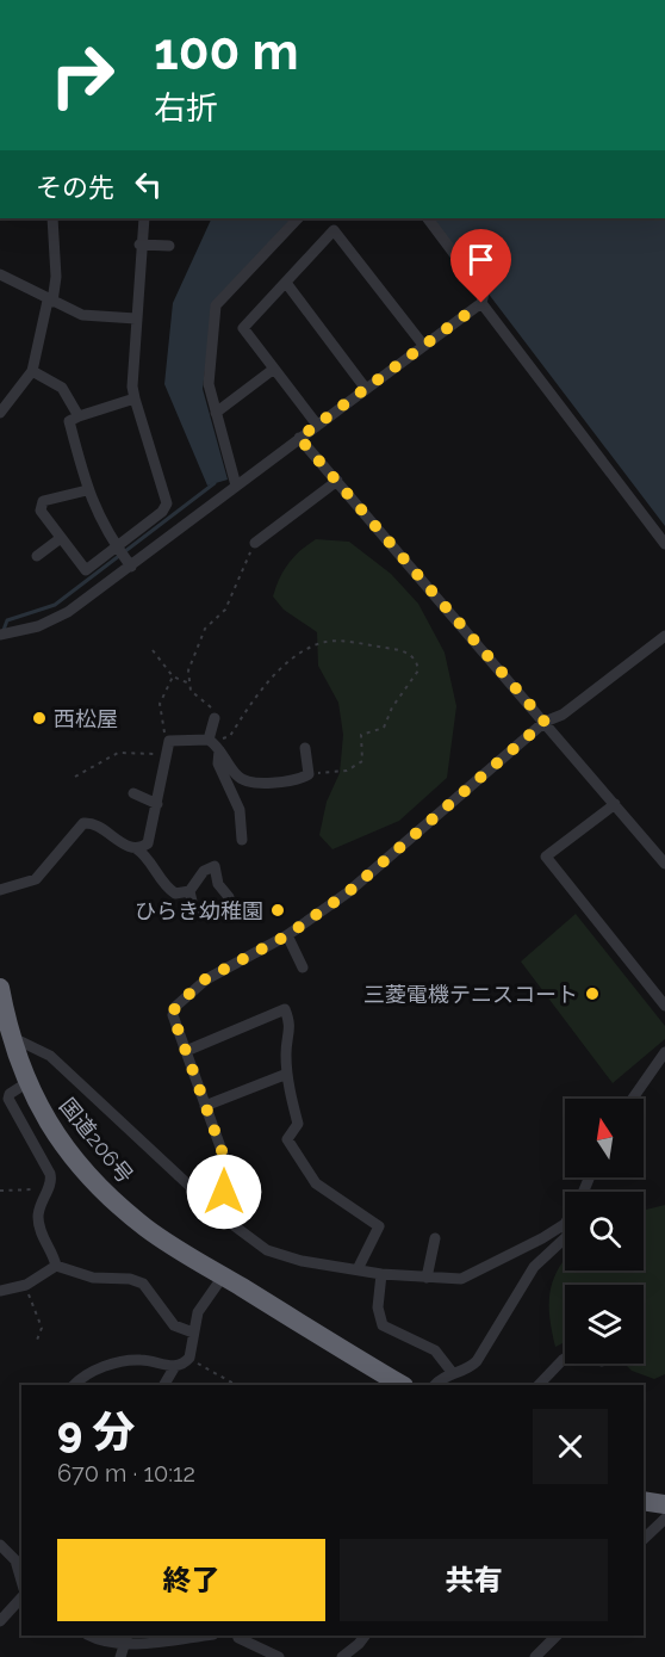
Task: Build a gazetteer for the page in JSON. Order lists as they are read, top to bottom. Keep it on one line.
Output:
{"streets":{"highway":["国道206号"]},"places":["西松屋","ひらき幼稚園","三菱電機テニスコート"],"north":"top","page":{"turn":["100 m","右折"],"then":"その先","heading":["9 分","670 m · 10:12"],"buttons":["終了","共有"]}}
